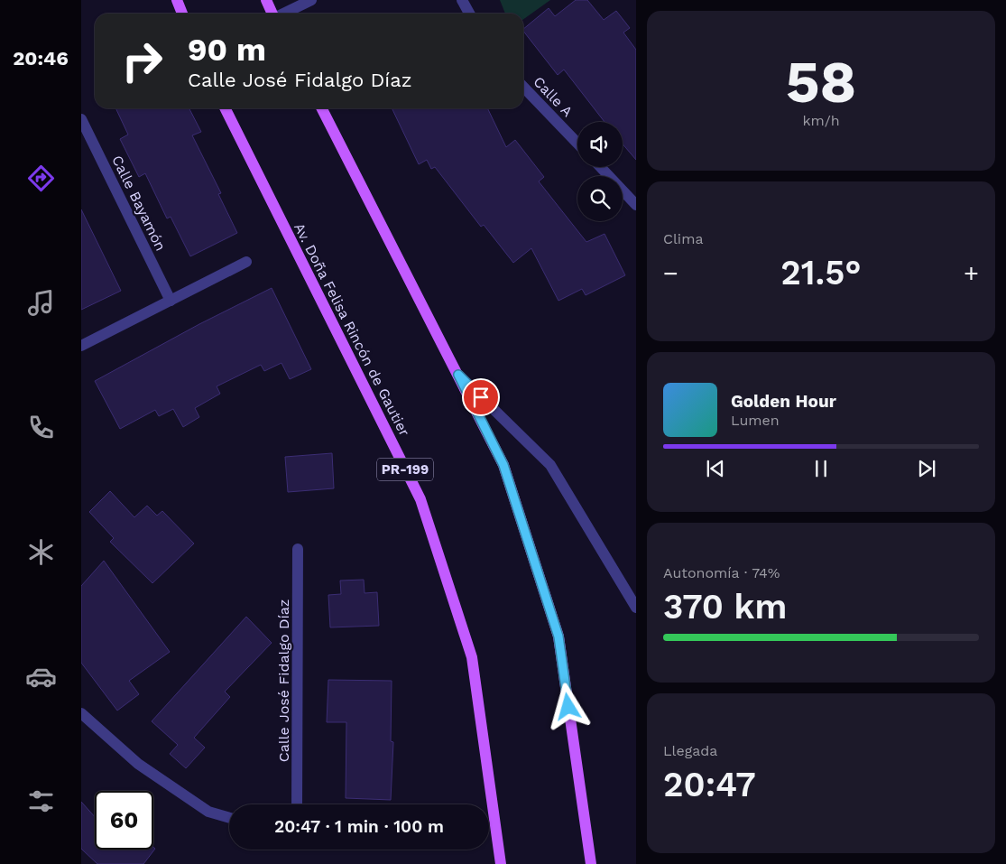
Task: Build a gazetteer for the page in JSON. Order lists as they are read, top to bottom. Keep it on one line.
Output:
{"streets":{"main road":["Av. Doña Felisa Rincón de Gautier","PR-199"],"street":["Calle A","Calle Bayamón","Calle José Fidalgo Díaz"]},"page":{"tabs":"20:46","tile":[["58","km/h"],"Clima",["Autonomía · 74%","370 km"],["Llegada","20:47"]],"turn":["90 m","Calle José Fidalgo Díaz"],"heat":["−","21.5°","+"],"song":["Golden Hour","Lumen"],"limit":"60","trip":"20:47 · 1 min · 100 m"}}
